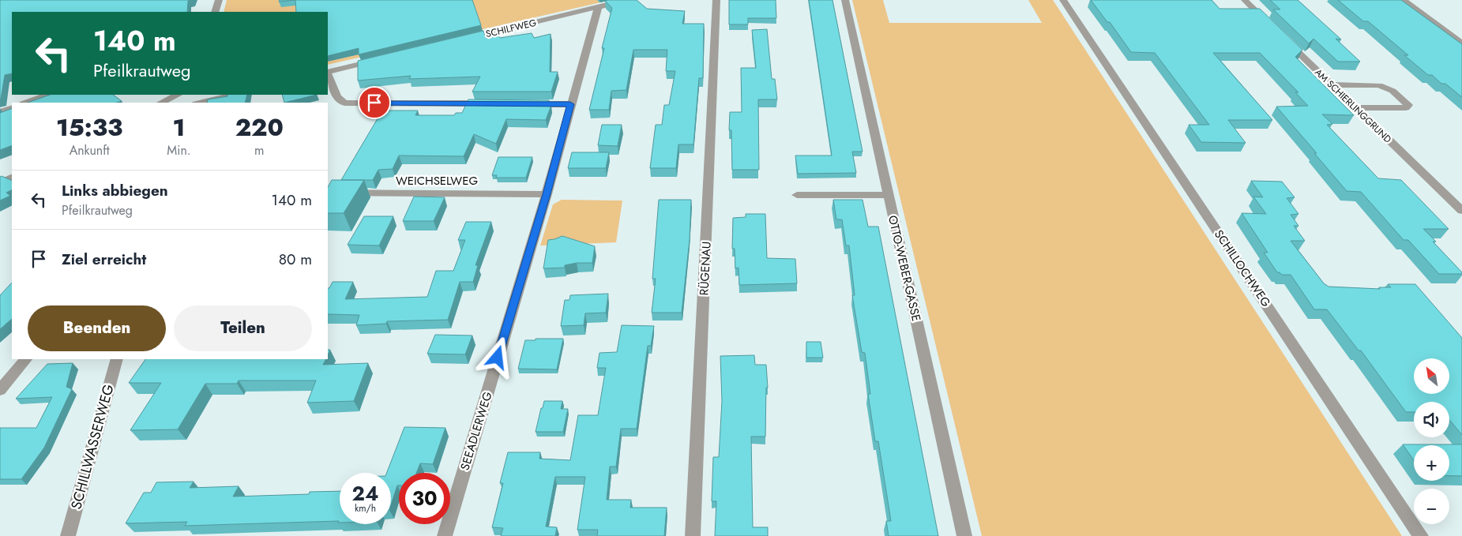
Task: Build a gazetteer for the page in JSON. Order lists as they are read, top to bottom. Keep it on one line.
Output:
{"streets":{"street":["SCHILFWEG","AM SCHIERLINGGRUND","WEICHSELWEG","RÜGENAU","OTTO-WEBER-GASSE","SCHILLOCHWEG","SEEADLERWEG","SCHILLWASSERWEG"]},"crossings":[["SCHILFWEG","SEEADLERWEG"],["WEICHSELWEG","SEEADLERWEG"]],"north":"top left","page":{"turn":["140 m","Pfeilkrautweg"],"eta":["15:33","Ankunft","1","Min.","220","m"],"list":[{"name":"Links abbiegen","note":"Pfeilkrautweg","value":"140 m"},{"name":"Ziel erreicht","value":"80 m"}],"buttons":["Beenden","Teilen"],"map_buttons":["+","−"],"speed":"24 km/h","limit":"30"}}
